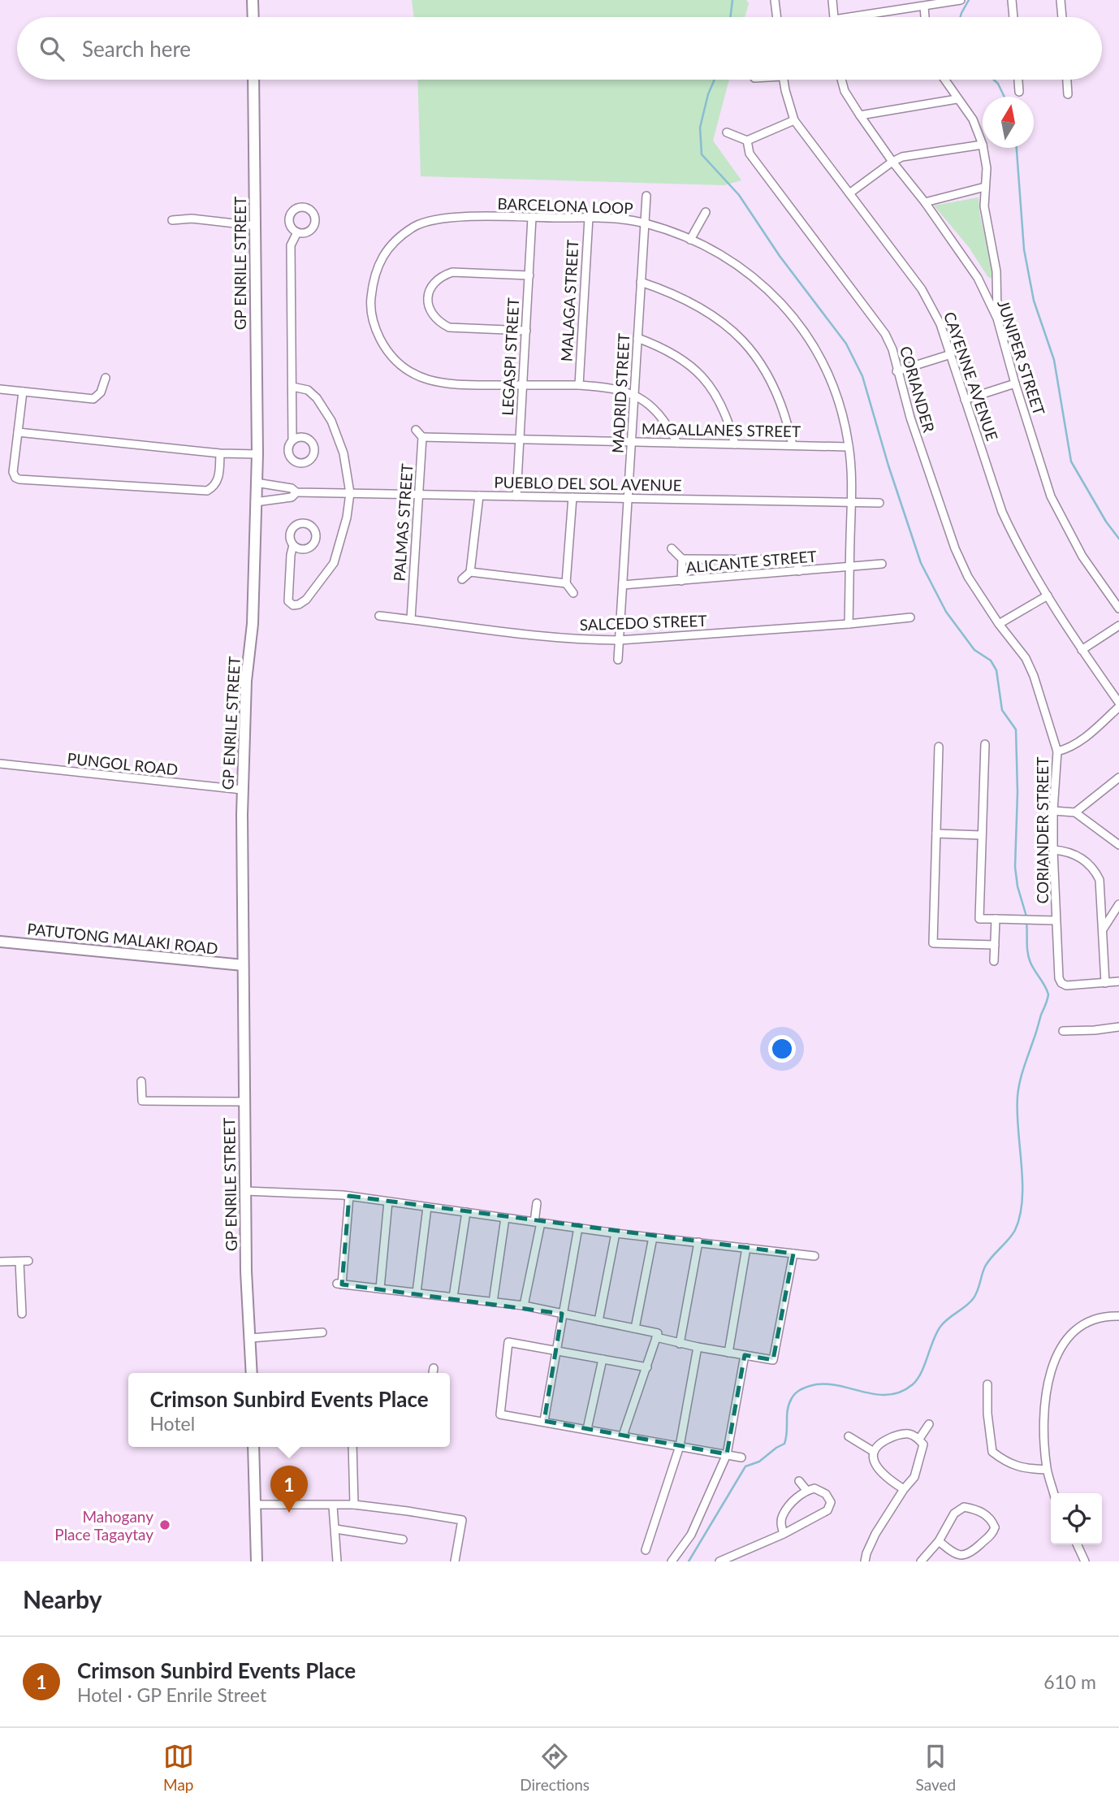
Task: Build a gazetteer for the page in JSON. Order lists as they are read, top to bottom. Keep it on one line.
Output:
{"streets":{"street":["BARCELONA LOOP","GP ENRILE STREET","MALAGA STREET","LEGASPI STREET","JUNIPER STREET","CAYENNE AVENUE","CORIANDER","MADRID STREET","MAGALLANES STREET","PUEBLO DEL SOL AVENUE","PALMAS STREET","ALICANTE STREET","SALCEDO STREET","PUNGOL ROAD","CORIANDER STREET","PATUTONG MALAKI ROAD"]},"crossings":[["BARCELONA LOOP","MALAGA STREET"],["BARCELONA LOOP","LEGASPI STREET"],["BARCELONA LOOP","MADRID STREET"],["BARCELONA LOOP","MAGALLANES STREET"],["BARCELONA LOOP","PUEBLO DEL SOL AVENUE"],["BARCELONA LOOP","ALICANTE STREET"],["BARCELONA LOOP","SALCEDO STREET"],["GP ENRILE STREET","PUEBLO DEL SOL AVENUE"],["GP ENRILE STREET","PUNGOL ROAD"],["GP ENRILE STREET","PATUTONG MALAKI ROAD"],["LEGASPI STREET","MAGALLANES STREET"],["LEGASPI STREET","PUEBLO DEL SOL AVENUE"],["CORIANDER","CORIANDER STREET"],["MADRID STREET","MAGALLANES STREET"],["MADRID STREET","PUEBLO DEL SOL AVENUE"],["MADRID STREET","ALICANTE STREET"],["MADRID STREET","SALCEDO STREET"],["MAGALLANES STREET","PALMAS STREET"],["PUEBLO DEL SOL AVENUE","PALMAS STREET"],["PALMAS STREET","SALCEDO STREET"]],"places":["Mahogany Place Tagaytay"],"north":"top","page":{"search":"Search here","popup":["Crimson Sunbird Events Place","Hotel"],"pins":"1","heading":"Nearby","list":[{"mark":"1","name":"Crimson Sunbird Events Place","note":"Hotel · GP Enrile Street","value":"610 m"}],"nav":["Map","Directions","Saved"]}}
